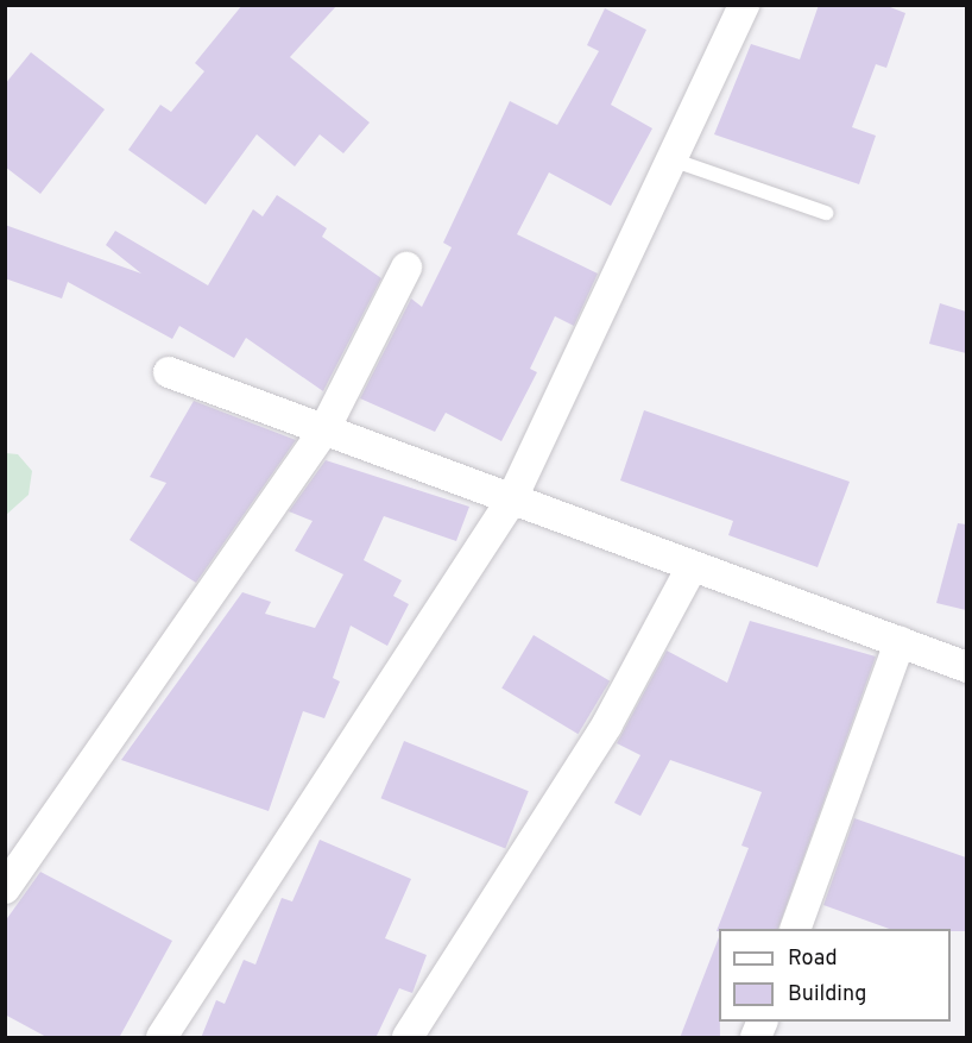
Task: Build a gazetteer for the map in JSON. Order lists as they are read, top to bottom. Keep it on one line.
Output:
{"legend":["Road","Building"]}
